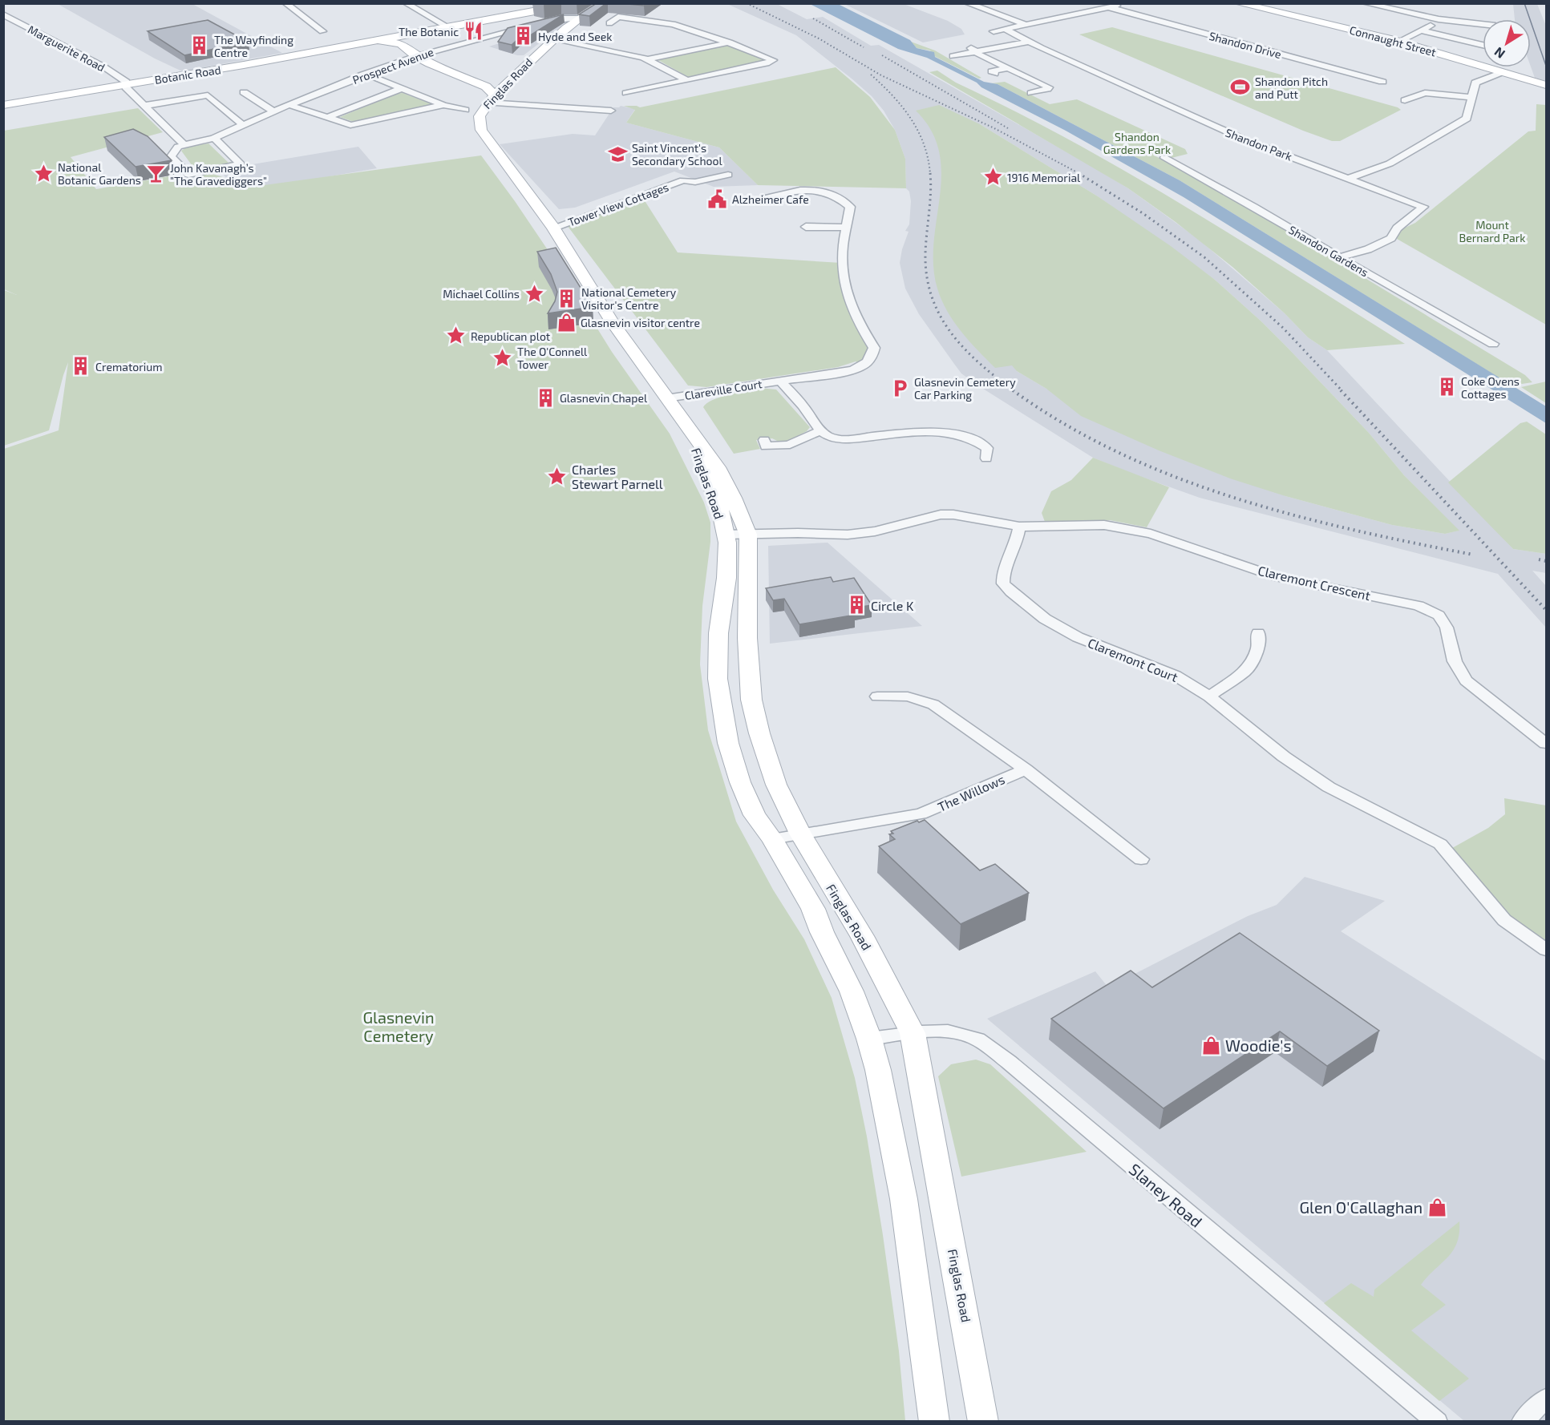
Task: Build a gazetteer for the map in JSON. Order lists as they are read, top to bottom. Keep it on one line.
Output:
{"streets":{"main road":["Connaught Street","Botanic Road","Finglas Road"],"street":["Shandon Drive","Marguerite Road","Prospect Avenue","Shandon Park","Tower View Cottages","Shandon Gardens","Clareville Court","Claremont Crescent","Claremont Court","The Willows","Slaney Road"]},"crossings":[["Marguerite Road","Prospect Avenue"],["Marguerite Road","Botanic Road"],["Finglas Road","Tower View Cottages"],["Finglas Road","Clareville Court"],["Finglas Road","The Willows"],["Finglas Road","Slaney Road"],["Shandon Park","Shandon Gardens"],["Claremont Crescent","Claremont Court"]],"parks":["Shandon Gardens Park","Mount Bernard Park","Glasnevin Cemetery"],"places":{"restaurant":["The Botanic"],"building":["Hyde and Seek","The Wayfinding Centre","National Cemetery Visitor's Centre","Crematorium","Coke Ovens Cottages","Glasnevin Chapel","Circle K"],"sports":["Shandon Pitch and Putt"],"school or university":["Saint Vincent's Secondary School"],"place":["National Botanic Gardens","1916 Memorial","Michael Collins","Republican plot","The O'Connell Tower","Charles Stewart Parnell"],"bar":["John Kavanagh’s \"The Gravediggers\""],"public building":["Alzheimer Cafe"],"shop":["Glasnevin visitor centre","Woodie's","Glen O'Callaghan"],"parking":["Glasnevin Cemetery Car Parking"]},"north":"bottom left"}
